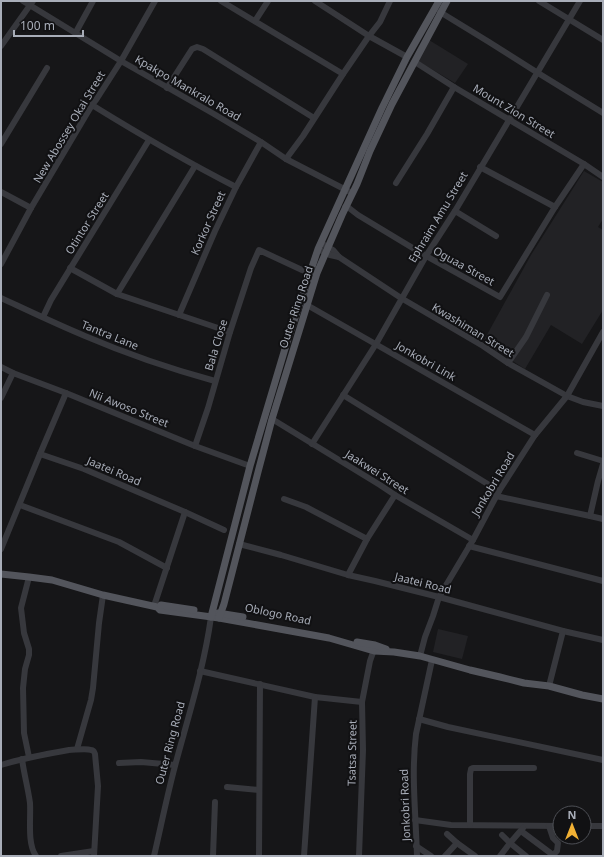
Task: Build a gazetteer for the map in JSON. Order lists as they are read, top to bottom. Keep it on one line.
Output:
{"streets":{"main road":["Outer Ring Road","Oblogo Road"],"street":["Kpakpo Mankralo Road","Mount Zion Street","New Abossey Okai Street","Ephraim Amu Street","Otintor Street","Korkor Street","Oguaa Street","Kwashiman Street","Tantra Lane","Bala Close","Jonkobri Link","Nii Awoso Street","Jaatei Road","Jaakwei Street","Jonkobri Road","Tsatsa Street"]},"crossings":[["Kpakpo Mankralo Road","New Abossey Okai Street"],["Kpakpo Mankralo Road","Korkor Street"],["Kpakpo Mankralo Road","Outer Ring Road"],["Mount Zion Street","Ephraim Amu Street"],["Mount Zion Street","Oguaa Street"],["Mount Zion Street","Outer Ring Road"],["Ephraim Amu Street","Oguaa Street"],["Ephraim Amu Street","Kwashiman Street"],["Ephraim Amu Street","Jonkobri Link"],["Ephraim Amu Street","Jaakwei Street"],["Otintor Street","Tantra Lane"],["Oguaa Street","Outer Ring Road"],["Outer Ring Road","Kwashiman Street"],["Outer Ring Road","Bala Close"],["Outer Ring Road","Jonkobri Link"],["Outer Ring Road","Nii Awoso Street"],["Outer Ring Road","Jaatei Road"],["Outer Ring Road","Jaakwei Street"],["Outer Ring Road","Oblogo Road"],["Kwashiman Street","Jonkobri Road"],["Tantra Lane","Bala Close"],["Bala Close","Nii Awoso Street"],["Jonkobri Link","Jonkobri Road"],["Jaatei Road","Jonkobri Road"],["Jaakwei Street","Jonkobri Road"],["Jonkobri Road","Oblogo Road"],["Oblogo Road","Tsatsa Street"]],"scale_bar":"100 m","north":"top"}
